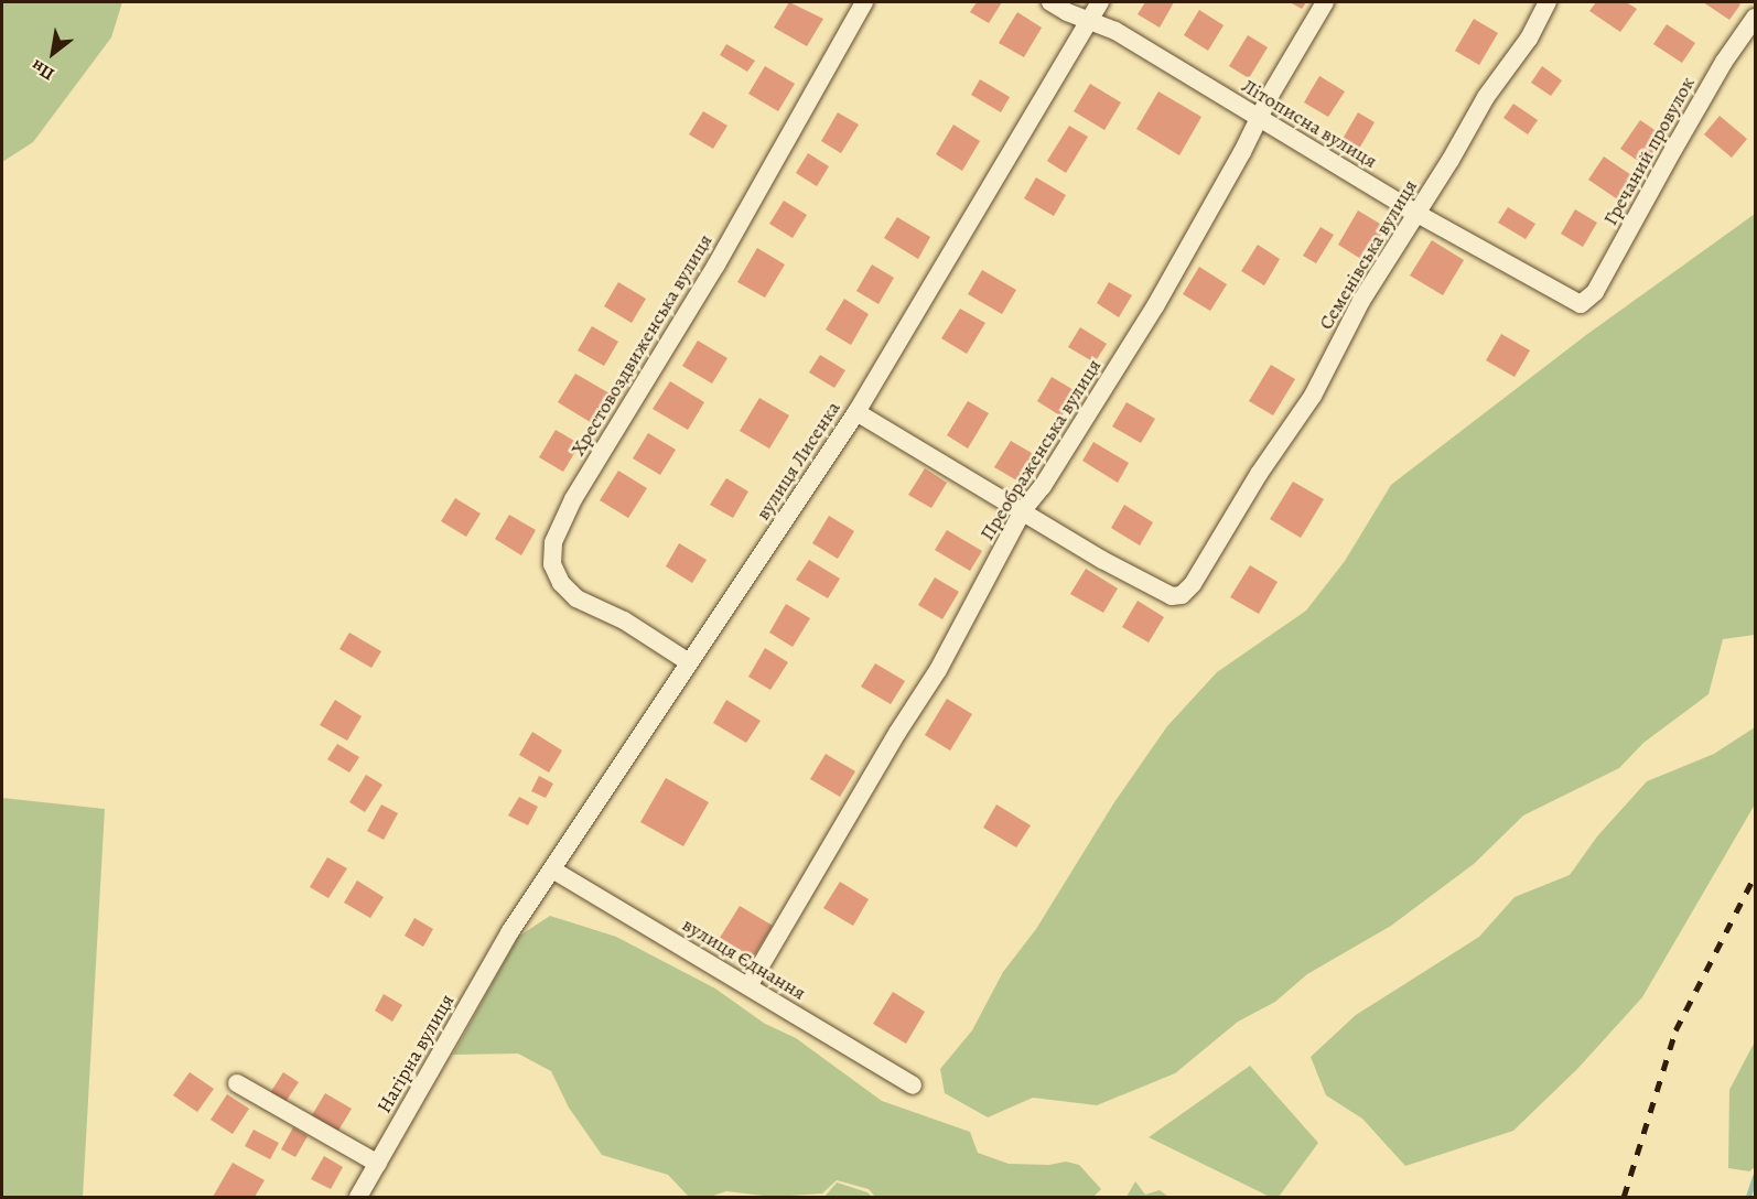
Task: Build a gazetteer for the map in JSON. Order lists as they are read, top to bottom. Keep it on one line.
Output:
{"streets":{"street":["Літописна вулиця","Гречаний провулок","Семенівська вулиця","Хрестовоздвиженська вулиця","Преображенська вулиця","вулиця Лисенка","вулиця Єднання","Нагірна вулиця"]},"crossings":[["Літописна вулиця","Гречаний провулок"],["Літописна вулиця","Семенівська вулиця"],["Літописна вулиця","Преображенська вулиця"],["Літописна вулиця","вулиця Лисенка"],["Семенівська вулиця","Преображенська вулиця"],["Хрестовоздвиженська вулиця","вулиця Лисенка"],["Преображенська вулиця","вулиця Єднання"],["вулиця Лисенка","вулиця Єднання"],["вулиця Лисенка","Нагірна вулиця"]],"north":"bottom left"}
